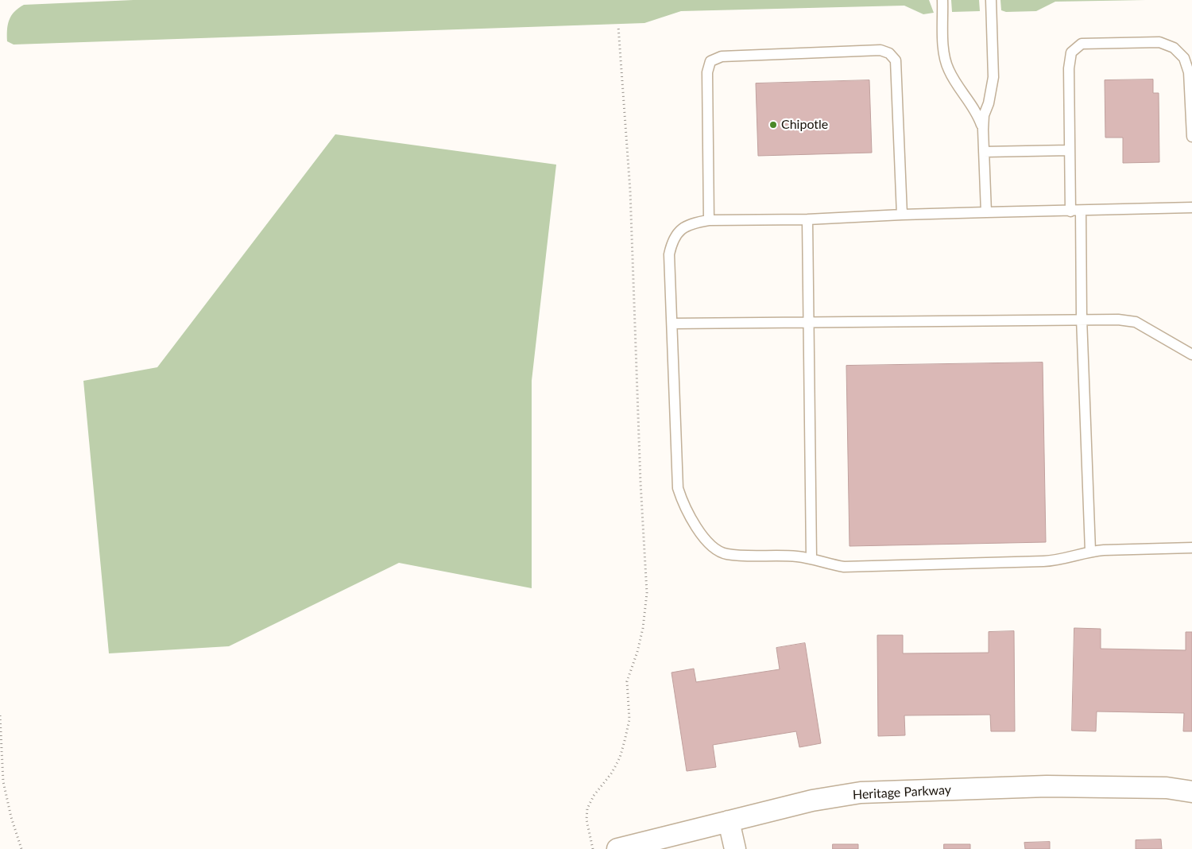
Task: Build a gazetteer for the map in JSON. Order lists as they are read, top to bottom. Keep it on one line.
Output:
{"streets":{"street":["Heritage Parkway"]},"places":["Chipotle"]}
